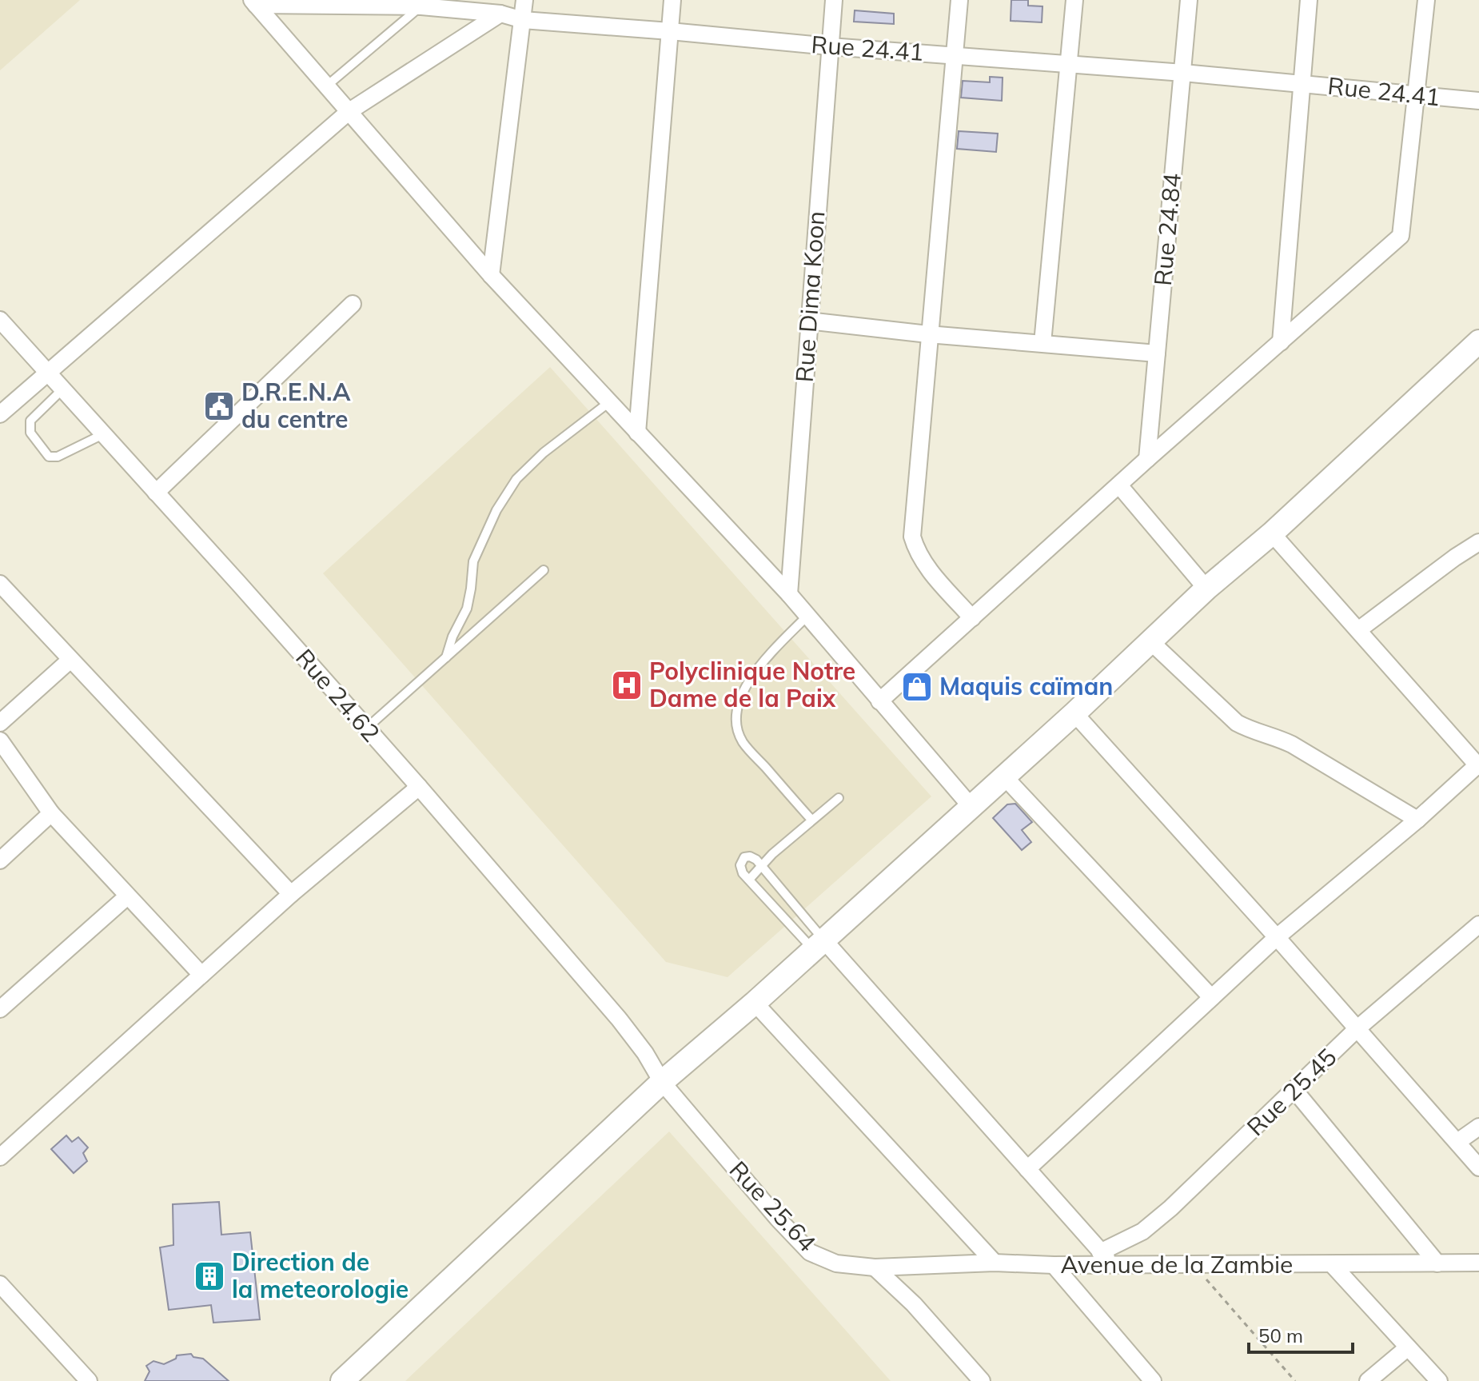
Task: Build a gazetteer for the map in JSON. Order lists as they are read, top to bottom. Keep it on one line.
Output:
{"streets":{"street":["Rue 24.41","Rue 24.84","Rue Dima Koon","Rue 24.62","Rue 25.45","Rue 25.64","Avenue de la Zambie"]},"crossings":[["Rue 24.41","Rue 24.84"],["Rue 24.41","Rue Dima Koon"],["Rue 24.62","Rue 25.64"],["Rue 25.64","Avenue de la Zambie"]],"places":{"public building":["D.R.E.N.A du centre"],"hospital":["Polyclinique Notre Dame de la Paix"],"shop":["Maquis caïman"],"building":["Direction de la meteorologie"]},"scale_bar":"50 m"}
